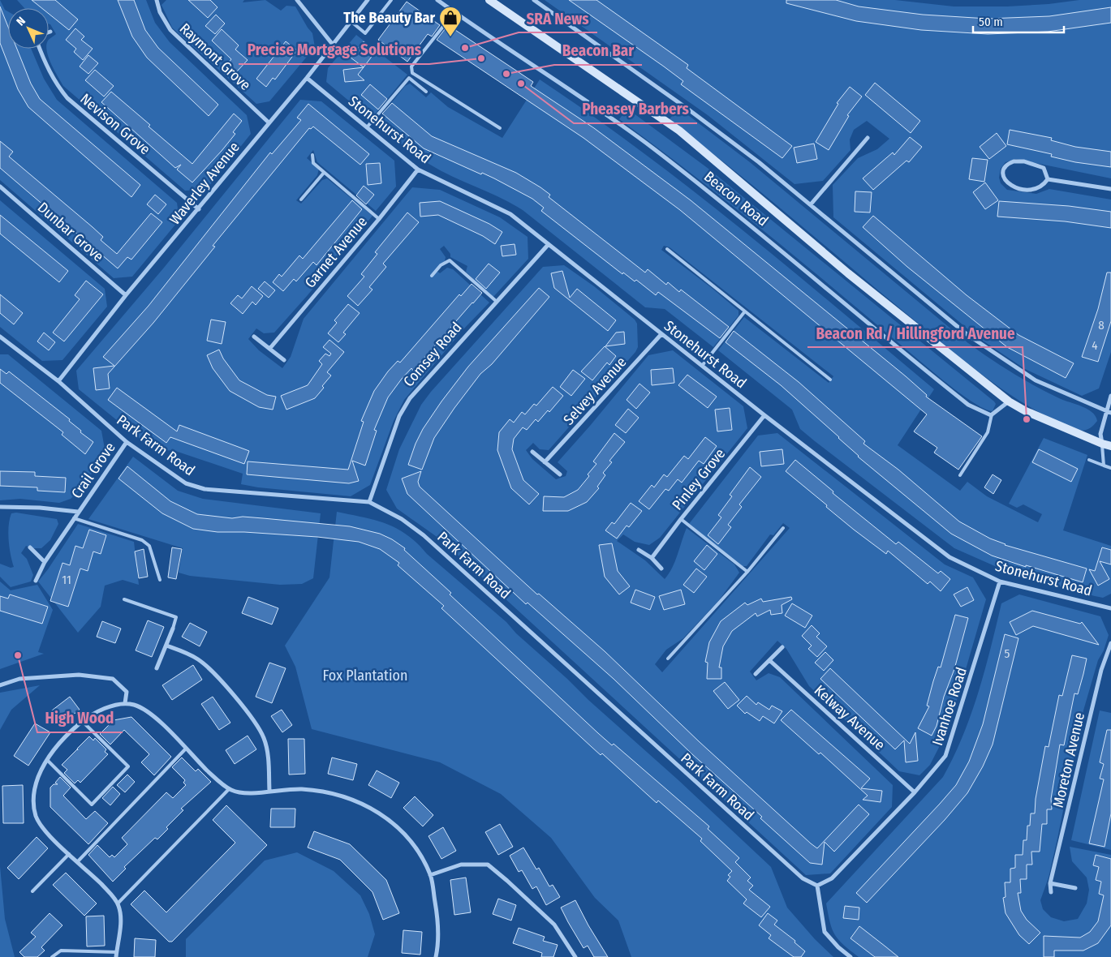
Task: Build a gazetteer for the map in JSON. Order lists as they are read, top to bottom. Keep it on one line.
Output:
{"streets":{"main road":["Beacon Road"],"street":["Raymont Grove","Nevison Grove","Stonehurst Road","Waverley Avenue","Dunbar Grove","Garnet Avenue","Comsey Road","Selvey Avenue","Park Farm Road","Crail Grove","Pinley Grove","Ivanhoe Road","Kelway Avenue","Moreton Avenue"]},"crossings":[["Raymont Grove","Waverley Avenue"],["Nevison Grove","Waverley Avenue"],["Stonehurst Road","Waverley Avenue"],["Stonehurst Road","Garnet Avenue"],["Stonehurst Road","Comsey Road"],["Stonehurst Road","Selvey Avenue"],["Stonehurst Road","Pinley Grove"],["Stonehurst Road","Ivanhoe Road"],["Waverley Avenue","Dunbar Grove"],["Waverley Avenue","Park Farm Road"],["Comsey Road","Park Farm Road"],["Park Farm Road","Crail Grove"],["Park Farm Road","Ivanhoe Road"],["Ivanhoe Road","Kelway Avenue"]],"parks":["Fox Plantation"],"places":{"shop":["The Beauty Bar"],"other":["SRA News","Precise Mortgage Solutions","Beacon Bar","Pheasey Barbers","Beacon Rd / Hillingford Avenue","High Wood"]},"house_numbers":["8","4","11","5"],"scale_bar":"50 m","north":"top left"}
